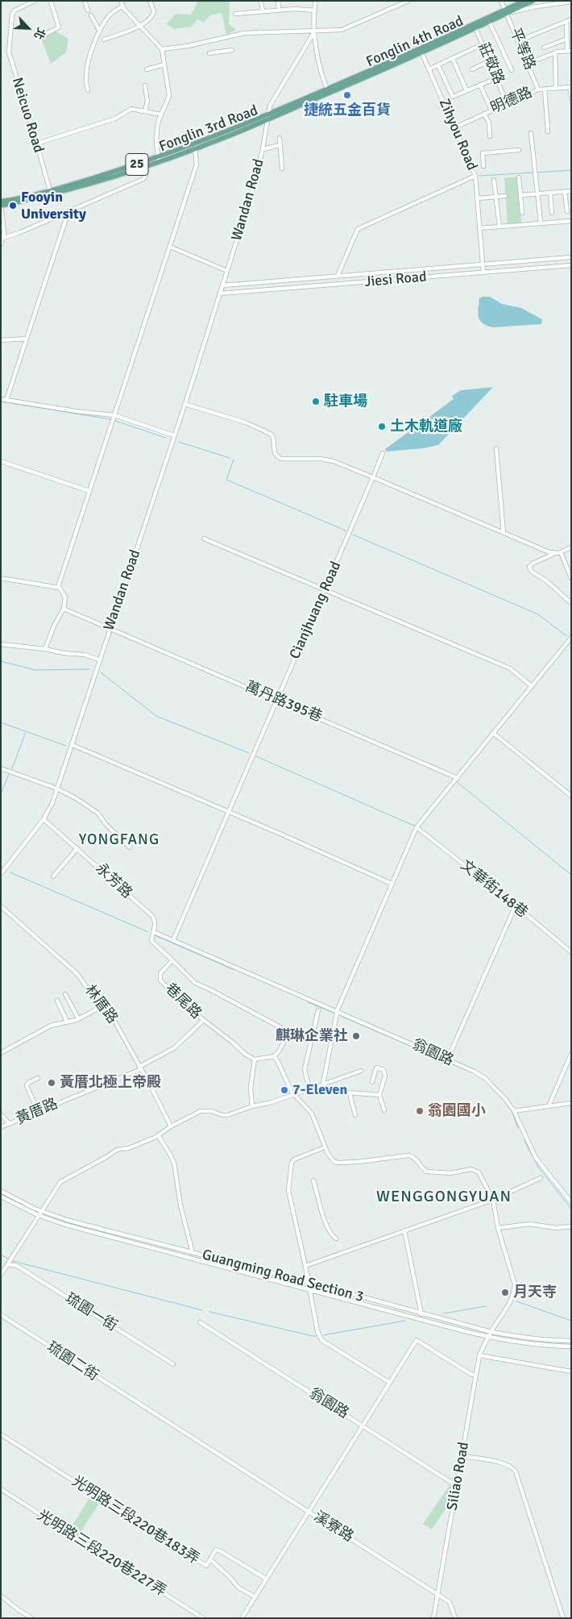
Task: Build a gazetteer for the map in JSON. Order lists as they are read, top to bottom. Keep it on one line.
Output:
{"streets":{"main road":["Fonglin 4th Road","Fonglin 3rd Road","25"],"street":["平等路","莊敬路","明德路","Neicuo Road","Zihyou Road","Wandan Road","Jiesi Road","Cianjhuang Road","萬丹路395巷","永芳路","文華街148巷","巷尾路","林厝路","翁園路","黃厝路","Guangming Road Section 3","琉園一街","琉園二街","Siliao Road","光明路三段220巷183弄","溪寮路","光明路三段220巷227弄"]},"crossings":[["Fonglin 4th Road","平等路"],["Fonglin 4th Road","莊敬路"],["Fonglin 4th Road","Fonglin 3rd Road"],["Fonglin 4th Road","Zihyou Road"],["平等路","明德路"],["莊敬路","明德路"],["明德路","Zihyou Road"],["Neicuo Road","Fonglin 3rd Road"],["Fonglin 3rd Road","Wandan Road"],["Zihyou Road","Jiesi Road"],["Wandan Road","Jiesi Road"],["Wandan Road","萬丹路395巷"],["Wandan Road","永芳路"],["Cianjhuang Road","萬丹路395巷"],["Cianjhuang Road","翁園路"],["永芳路","巷尾路"],["永芳路","翁園路"],["巷尾路","翁園路"],["巷尾路","黃厝路"],["林厝路","黃厝路"],["翁園路","Siliao Road"],["Guangming Road Section 3","Siliao Road"],["琉園二街","溪寮路"],["Siliao Road","溪寮路"],["光明路三段220巷183弄","溪寮路"]],"districts":["YONGFANG","WENGGONGYUAN"],"places":["捷統五金百貨","Fooyin University","駐車場","土木軌道廠","麒琳企業社","黃厝北極上帝殿","7-Eleven","翁園國小","月天寺"],"north":"bottom right"}
